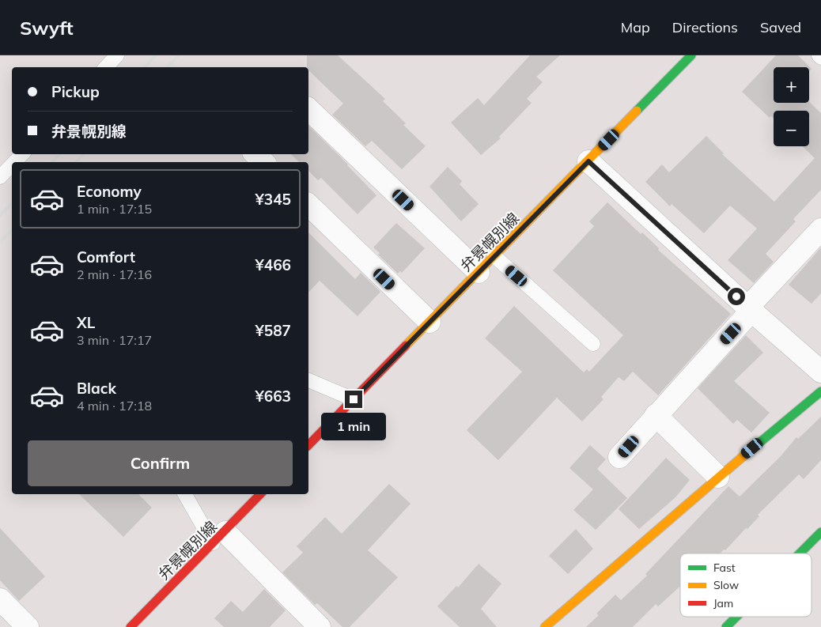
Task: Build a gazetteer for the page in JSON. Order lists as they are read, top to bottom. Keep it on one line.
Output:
{"streets":{"main road":["弁景幌別線"]},"legend":["Fast","Slow","Jam"],"page":{"header":"Swyft","nav":["Map","Directions","Saved"],"map_buttons":["+","−"],"banner":["Pickup","弁景幌別線"],"list":[{"name":"Economy","note":"1 min · 17:15","value":"¥345"},{"name":"Comfort","note":"2 min · 17:16","value":"¥466"},{"name":"XL","note":"3 min · 17:17","value":"¥587"},{"name":"Black","note":"4 min · 17:18","value":"¥663"}],"bubble":"1 min","buttons":"Confirm"}}
